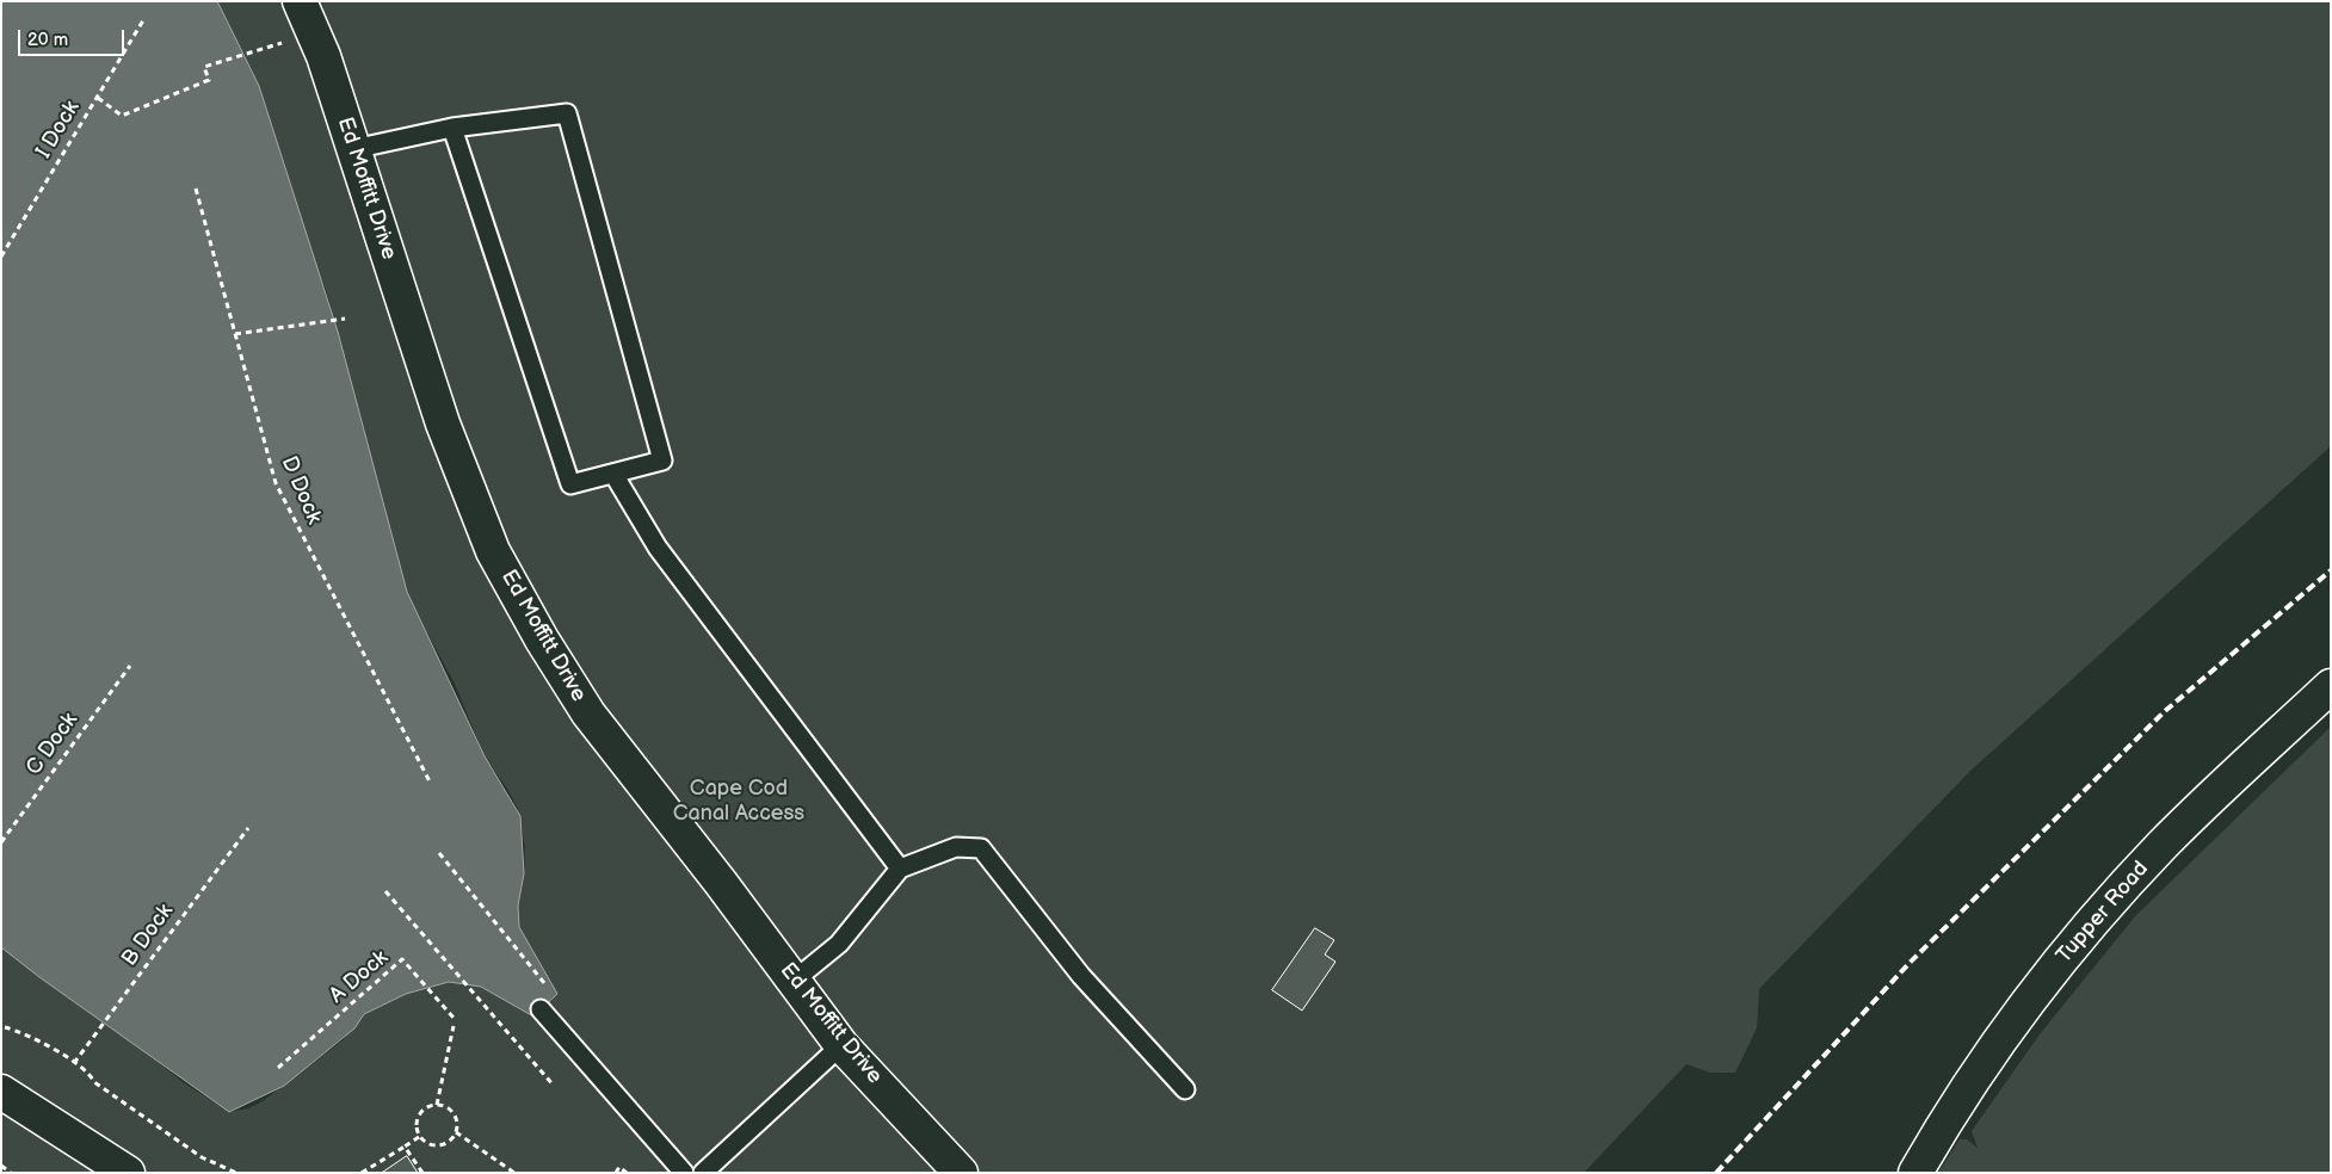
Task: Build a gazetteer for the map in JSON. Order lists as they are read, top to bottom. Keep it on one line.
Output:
{"streets":{"street":["Ed Moffitt Drive","Tupper Road"],"path":["I Dock","D Dock","C Dock","B Dock","A Dock"]},"parks":["Cape Cod Canal Access"],"scale_bar":"20 m"}
